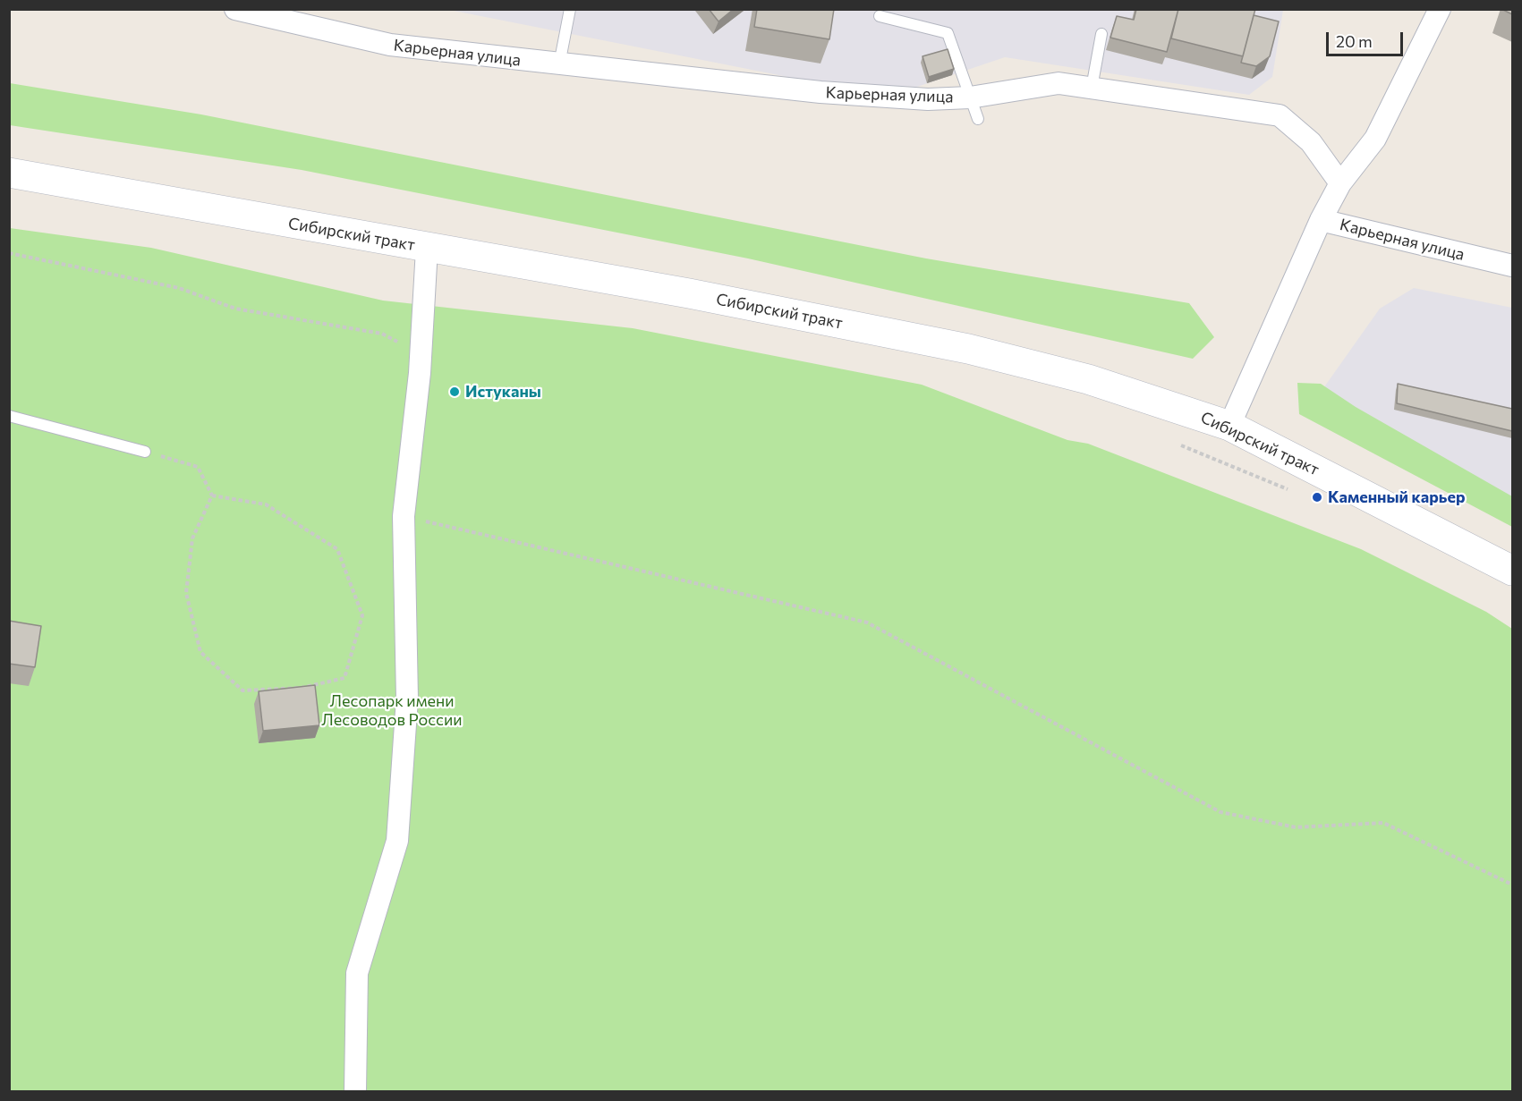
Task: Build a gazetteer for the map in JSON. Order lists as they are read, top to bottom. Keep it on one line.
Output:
{"streets":{"main road":["Сибирский тракт"],"street":["Карьерная улица"]},"parks":["Лесопарк имени Лесоводов России"],"places":["Истуканы","Каменный карьер"],"scale_bar":"20 m"}
